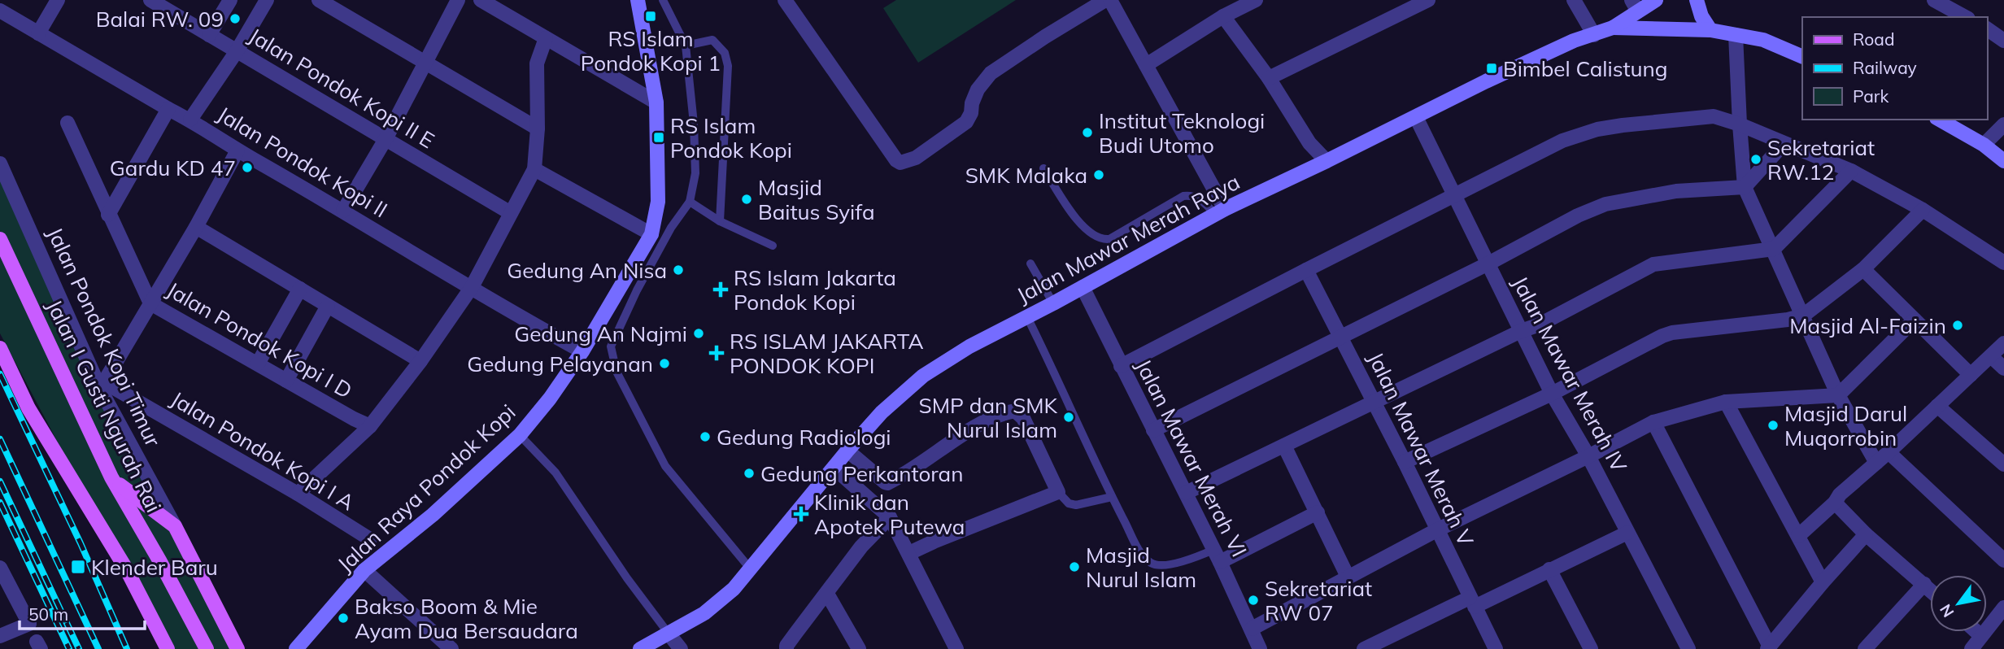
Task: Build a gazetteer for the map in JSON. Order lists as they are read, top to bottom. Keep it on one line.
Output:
{"streets":{"main road":["Jalan I Gusti Ngurah Rai"],"street":["Jalan Pondok Kopi II E","Jalan Pondok Kopi II","Jalan Mawar Merah Raya","Jalan Pondok Kopi Timur","Jalan Pondok Kopi I D","Jalan Mawar Merah IV","Jalan Mawar Merah V","Jalan Pondok Kopi I A","Jalan Mawar Merah VI","Jalan Raya Pondok Kopi"]},"crossings":[["Jalan Pondok Kopi II","Jalan Raya Pondok Kopi"],["Jalan Mawar Merah Raya","Jalan Mawar Merah IV"],["Jalan Mawar Merah Raya","Jalan Mawar Merah VI"],["Jalan Pondok Kopi Timur","Jalan Pondok Kopi I A"]],"places":{"transit":["RS Islam Pondok Kopi 1","Bimbel Calistung","RS Islam Pondok Kopi","Klender Baru"],"other":["Balai RW. 09","Institut Teknologi Budi Utomo","Sekretariat RW.12","Gardu KD 47","SMK Malaka","Masjid Baitus Syifa","Gedung An Nisa","Masjid Al-Faizin","Gedung An Najmi","Gedung Pelayanan","SMP dan SMK Nurul Islam","Masjid Darul Muqorrobin","Gedung Radiologi","Gedung Perkantoran","Masjid Nurul Islam","Sekretariat RW 07","Bakso Boom & Mie Ayam Dua Bersaudara"],"health":["RS Islam Jakarta Pondok Kopi","RS ISLAM JAKARTA PONDOK KOPI","Klinik dan Apotek Putewa"]},"legend":["Road","Railway","Park"],"scale_bar":"50 m","north":"bottom left"}
